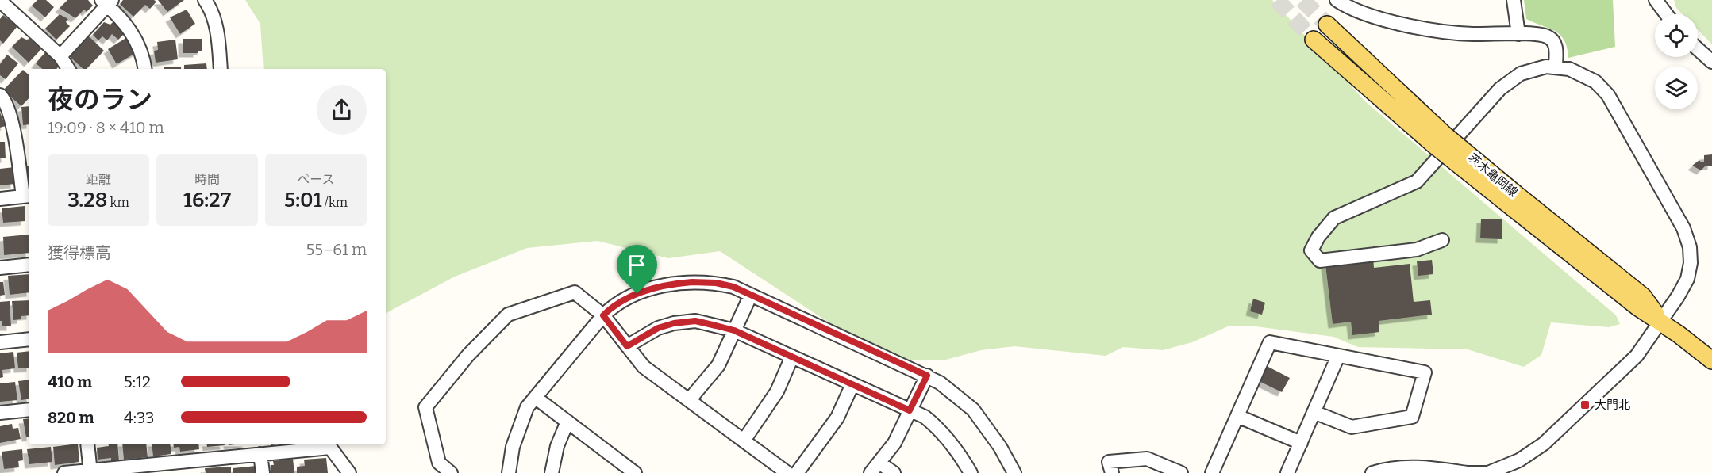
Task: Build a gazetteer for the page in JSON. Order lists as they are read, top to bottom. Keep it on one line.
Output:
{"streets":{"main road":["茨木亀岡線"]},"places":{"transit":["大門北"]},"page":{"heading":["夜のラン","19:09 · 8 × 410 m"],"stats":[["距離","3.28 km"],["時間","16:27"],["ペース","5:01 /km"]],"chart":["獲得標高","55–61 m"],"list":[{"name":"410 m","note":"5:12"},{"name":"820 m","note":"4:33"}]}}
